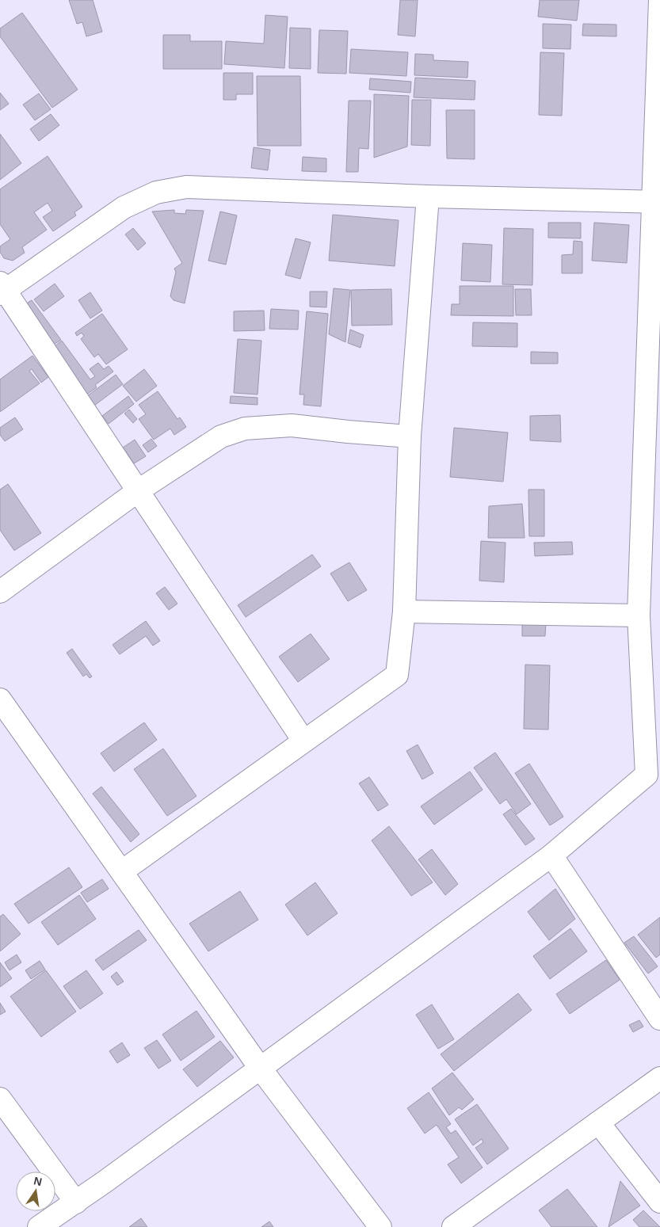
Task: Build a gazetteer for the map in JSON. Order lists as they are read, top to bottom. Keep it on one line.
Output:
{"north":"top"}
